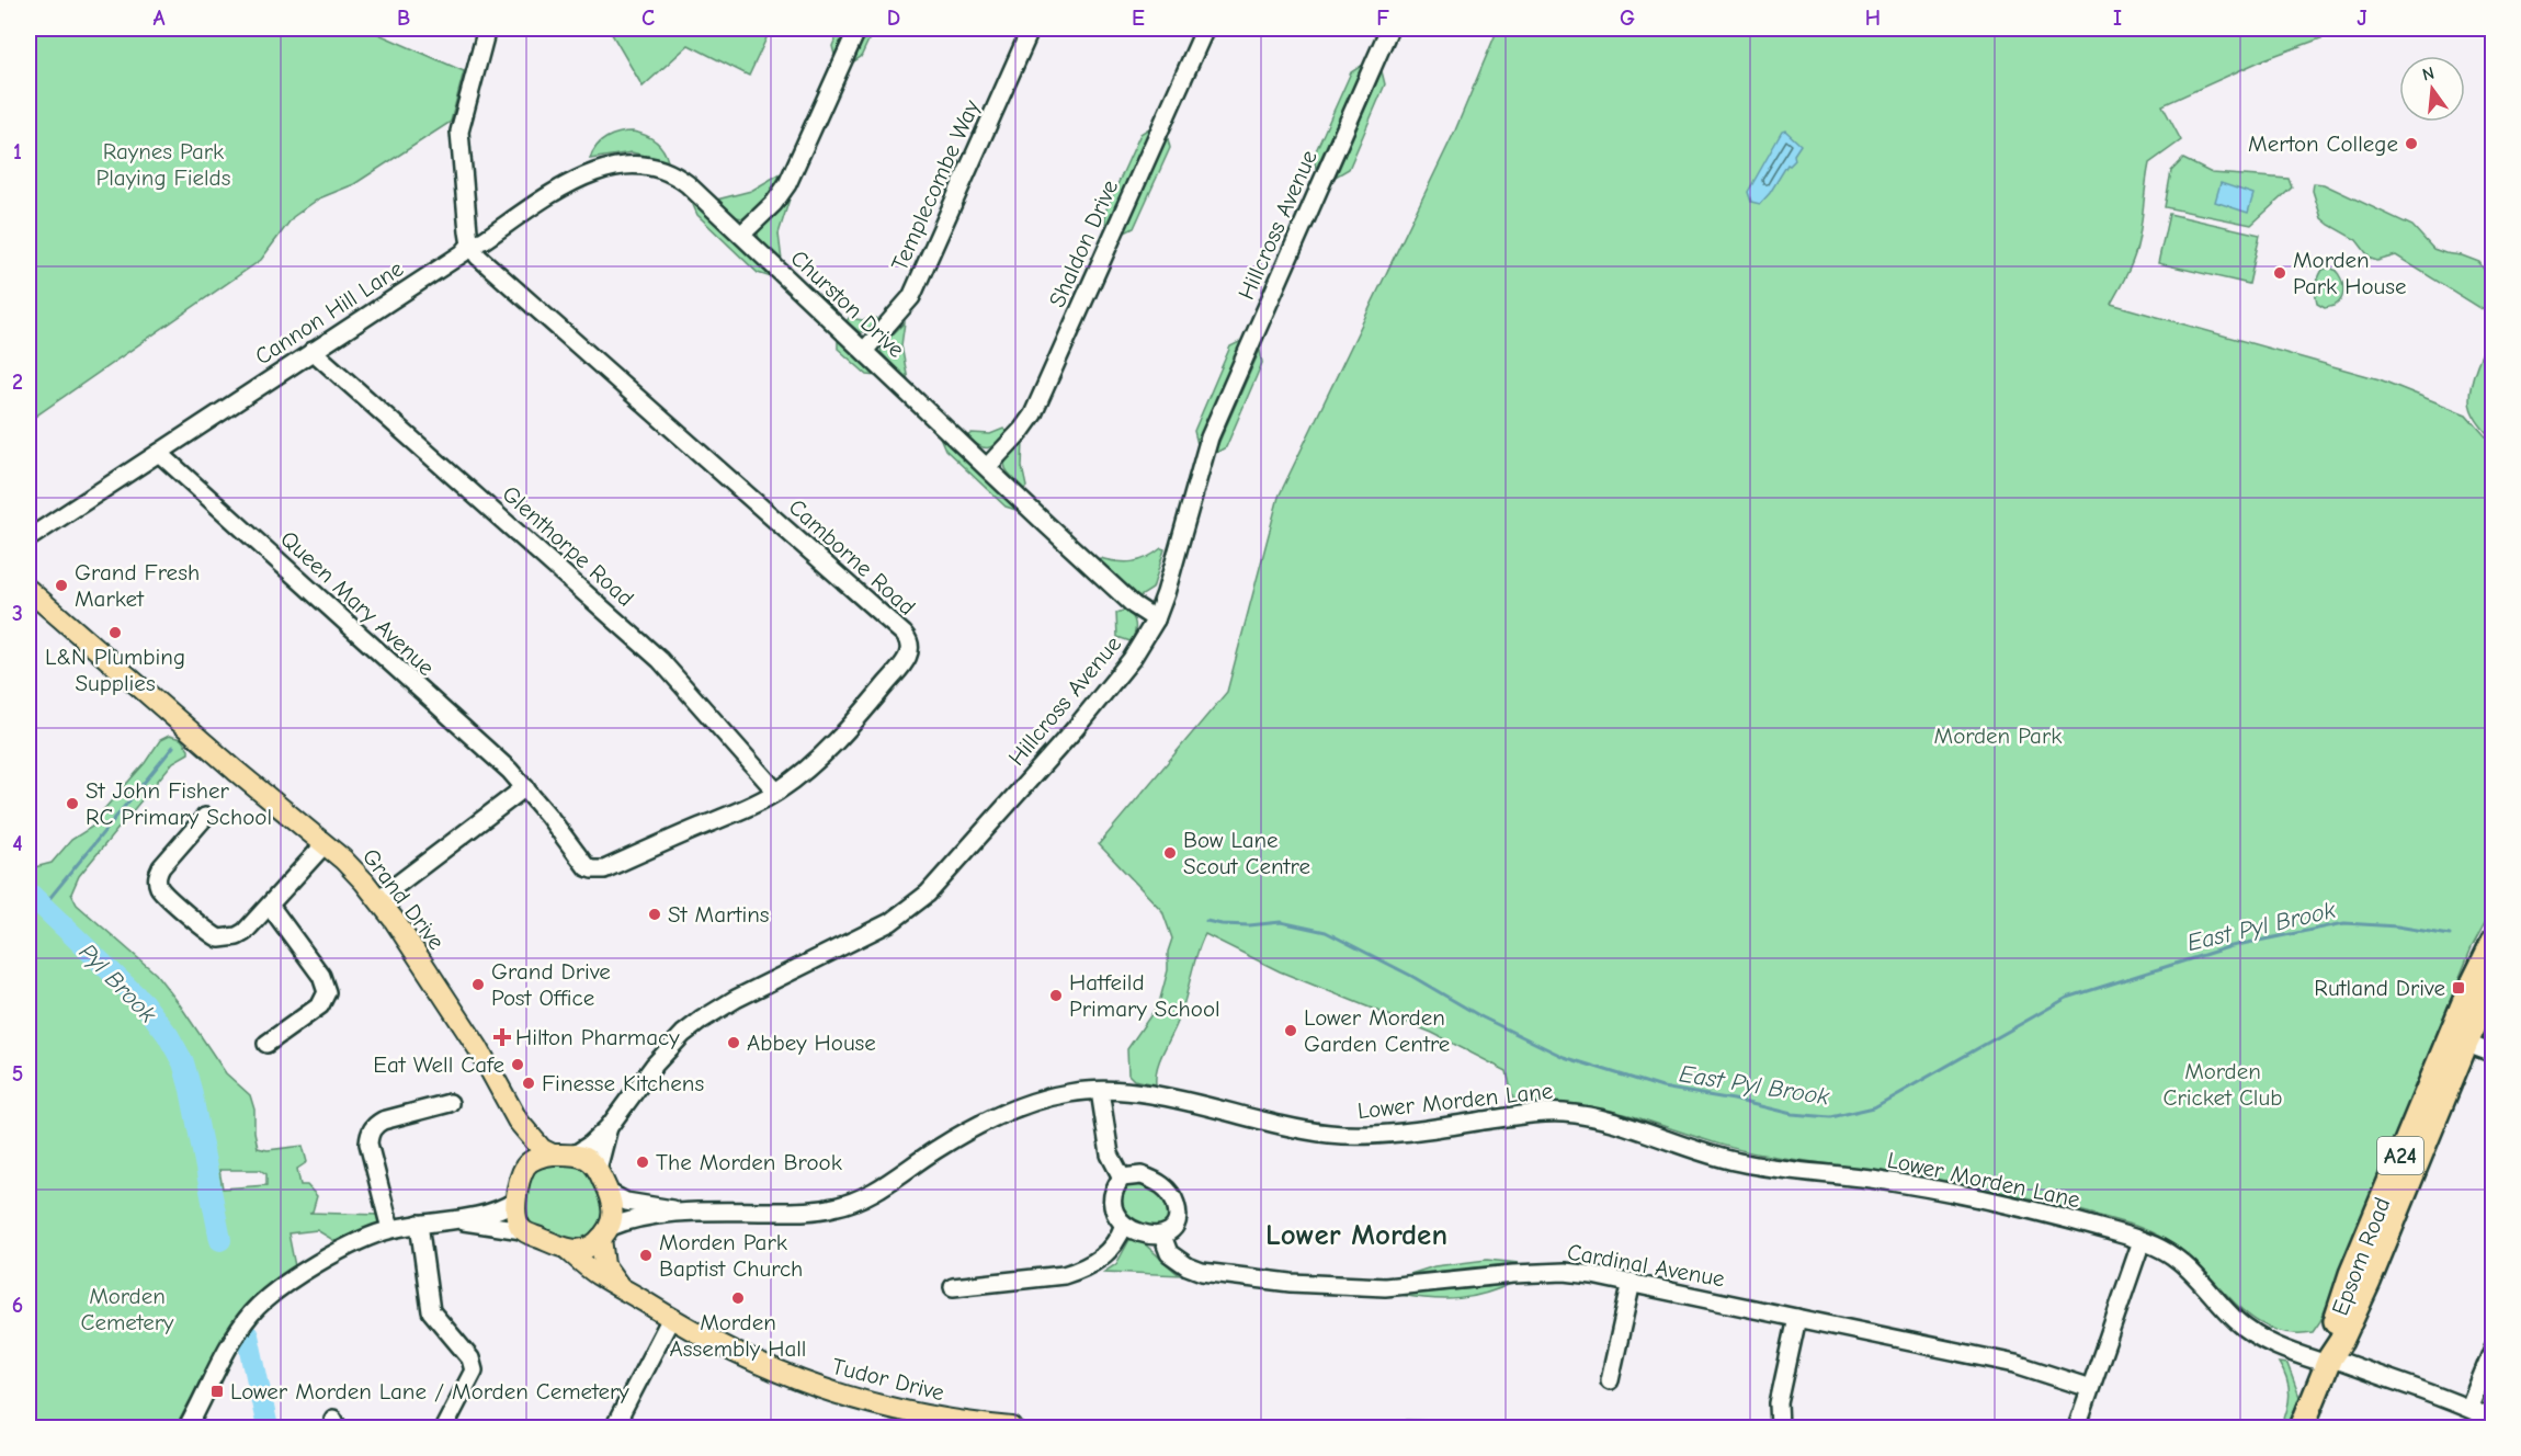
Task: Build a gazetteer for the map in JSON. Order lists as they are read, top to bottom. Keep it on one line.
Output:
{"streets":{"highway":["A24","Epsom Road"],"main road":["Grand Drive","Tudor Drive"],"street":["Templecombe Way","Hillcross Avenue","Shaldon Drive","Churston Drive","Cannon Hill Lane","Glenthorpe Road","Camborne Road","Queen Mary Avenue","Lower Morden Lane","Cardinal Avenue"]},"crossings":[["Templecombe Way","Churston Drive"],["Hillcross Avenue","Churston Drive"],["Hillcross Avenue","Grand Drive"],["Hillcross Avenue","Lower Morden Lane"],["Hillcross Avenue","Tudor Drive"],["Shaldon Drive","Churston Drive"],["Churston Drive","Cannon Hill Lane"],["Churston Drive","Camborne Road"],["Cannon Hill Lane","Glenthorpe Road"],["Cannon Hill Lane","Camborne Road"],["Cannon Hill Lane","Queen Mary Avenue"],["Glenthorpe Road","Camborne Road"],["Camborne Road","Queen Mary Avenue"],["Grand Drive","Lower Morden Lane"],["Grand Drive","Tudor Drive"],["Lower Morden Lane","Epsom Road"],["Lower Morden Lane","Tudor Drive"]],"districts":["Lower Morden"],"water":["East Pyl Brook","Pyl Brook"],"parks":["Raynes Park Playing Fields","Morden Park","Morden Cricket Club","Morden Cemetery"],"places":{"other":["Merton College","Morden Park House","Grand Fresh Market","L&N Plumbing Supplies","St John Fisher RC Primary School","Bow Lane Scout Centre","St Martins","Grand Drive Post Office","Hatfeild Primary School","Lower Morden Garden Centre","Abbey House","Eat Well Cafe","Finesse Kitchens","The Morden Brook","Morden Park Baptist Church","Morden Assembly Hall"],"transit":["Rutland Drive","Lower Morden Lane / Morden Cemetery"],"health":["Hilton Pharmacy"]},"north":"top","grid":{"columns":["A","B","C","D","E","F","G","H","I","J"],"rows":["1","2","3","4","5","6"]}}
